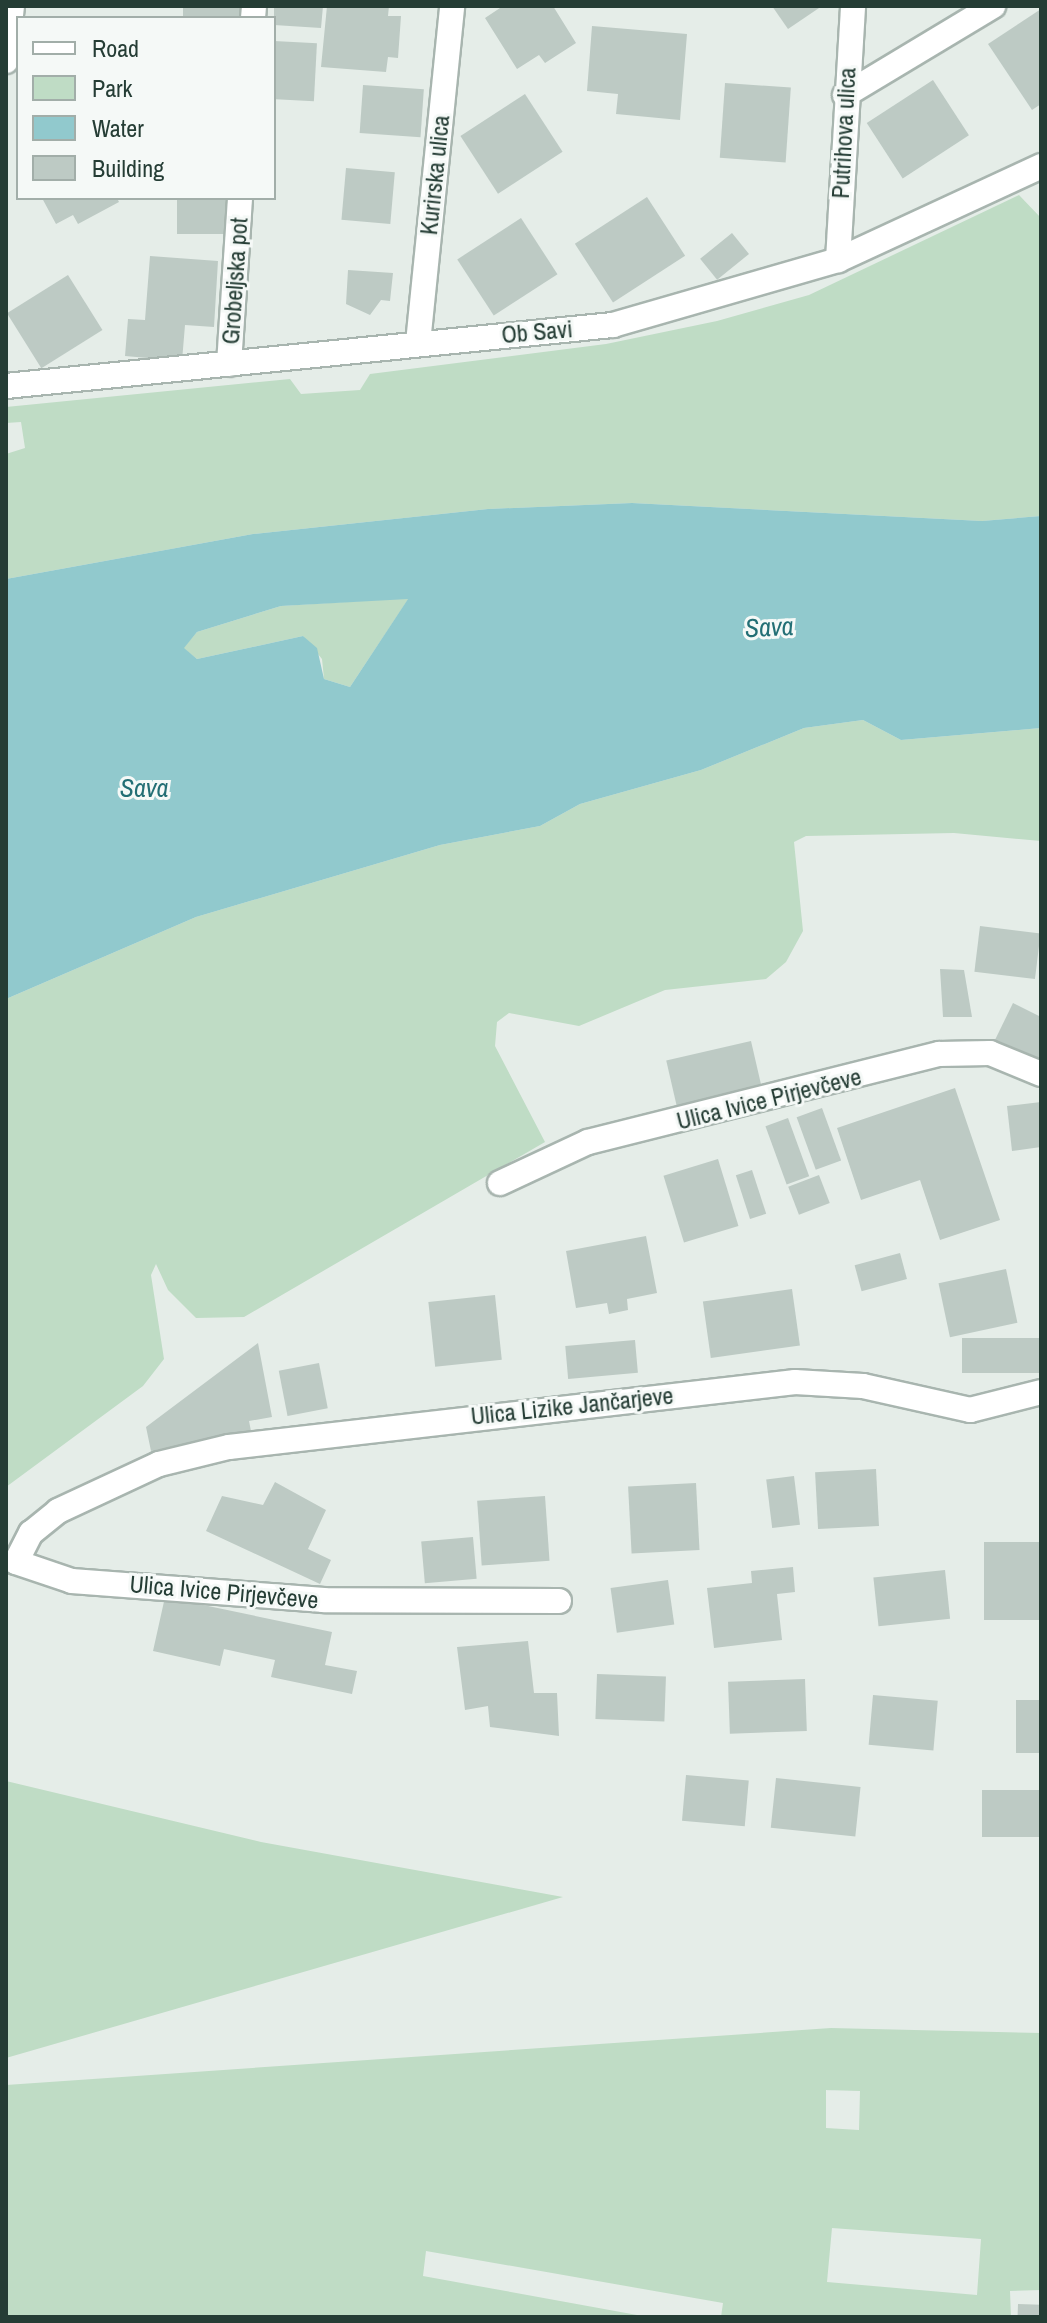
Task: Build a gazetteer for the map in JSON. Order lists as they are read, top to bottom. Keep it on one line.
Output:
{"streets":{"street":["Putrihova ulica","Kurirska ulica","Grobeljska pot","Ob Savi","Ulica Ivice Pirjevčeve","Ulica Lizike Jančarjeve"]},"crossings":[["Putrihova ulica","Ob Savi"],["Kurirska ulica","Ob Savi"],["Grobeljska pot","Ob Savi"],["Ulica Ivice Pirjevčeve","Ulica Lizike Jančarjeve"]],"water":["Sava"],"legend":["Road","Park","Water","Building"]}
